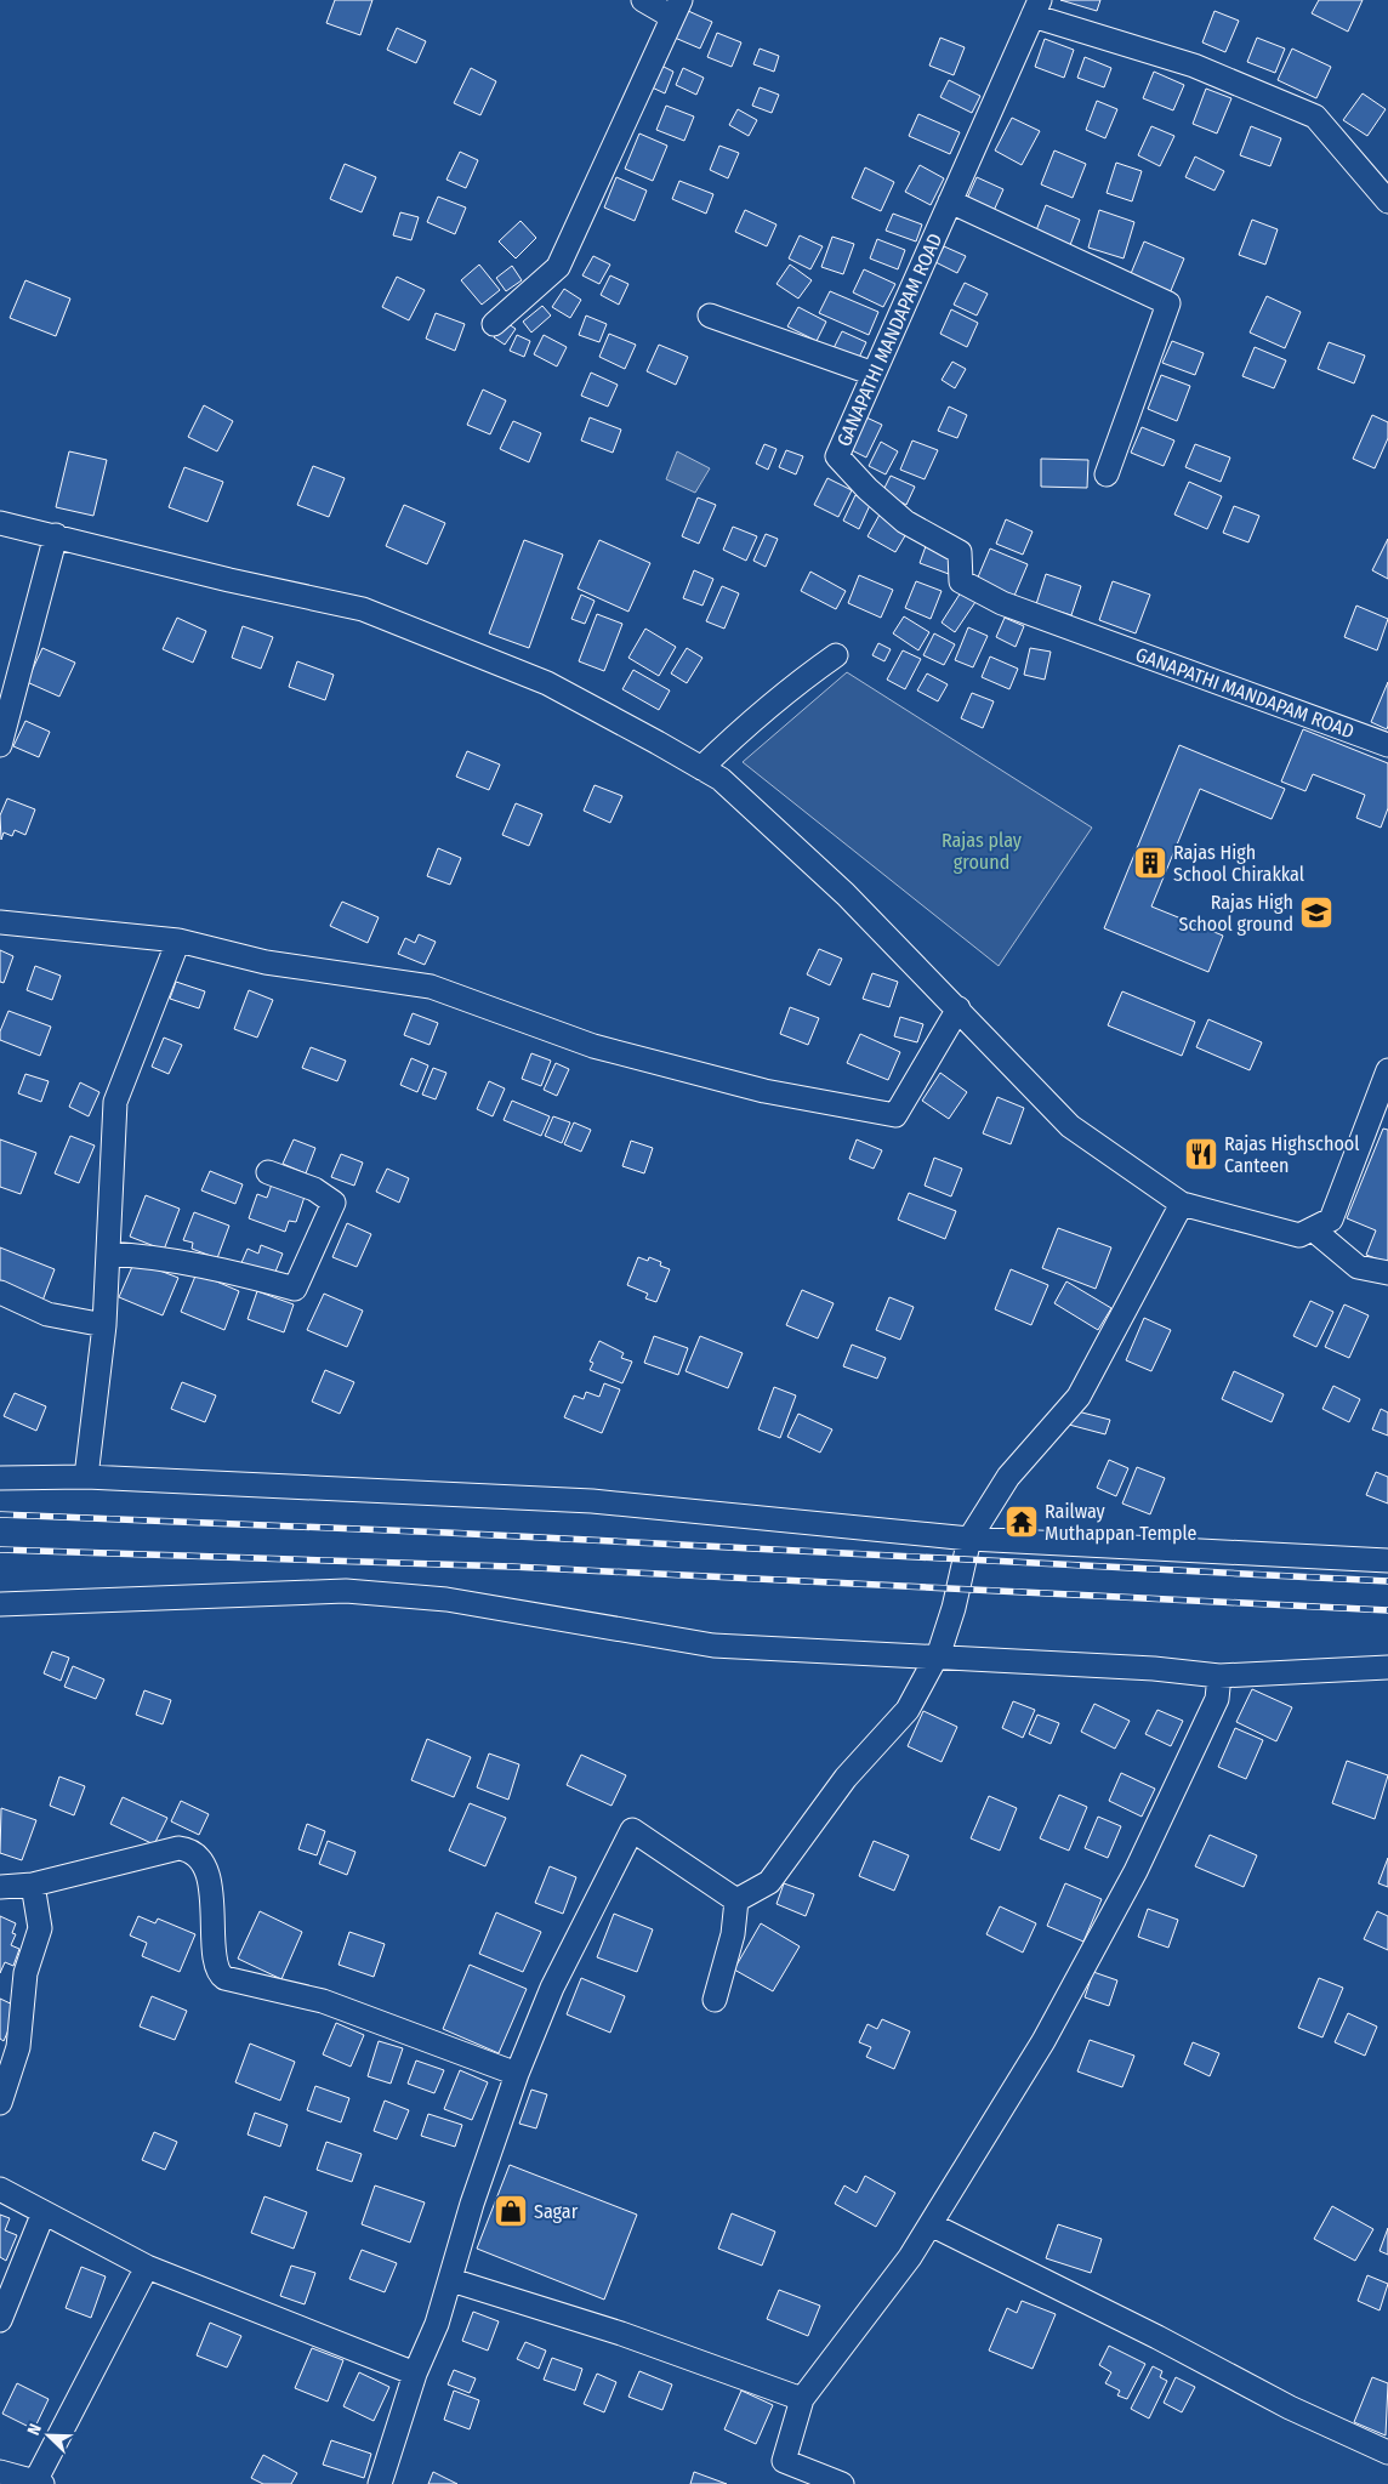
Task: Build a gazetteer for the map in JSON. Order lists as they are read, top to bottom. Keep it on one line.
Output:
{"streets":{"street":["GANAPATHI MANDAPAM ROAD"]},"parks":["Rajas play ground"],"places":{"building":["Rajas High School Chirakkal"],"school or university":["Rajas High School ground"],"restaurant":["Rajas Highschool Canteen"],"temple":["Railway Muthappan Temple"],"shop":["Sagar"]},"north":"top left"}
